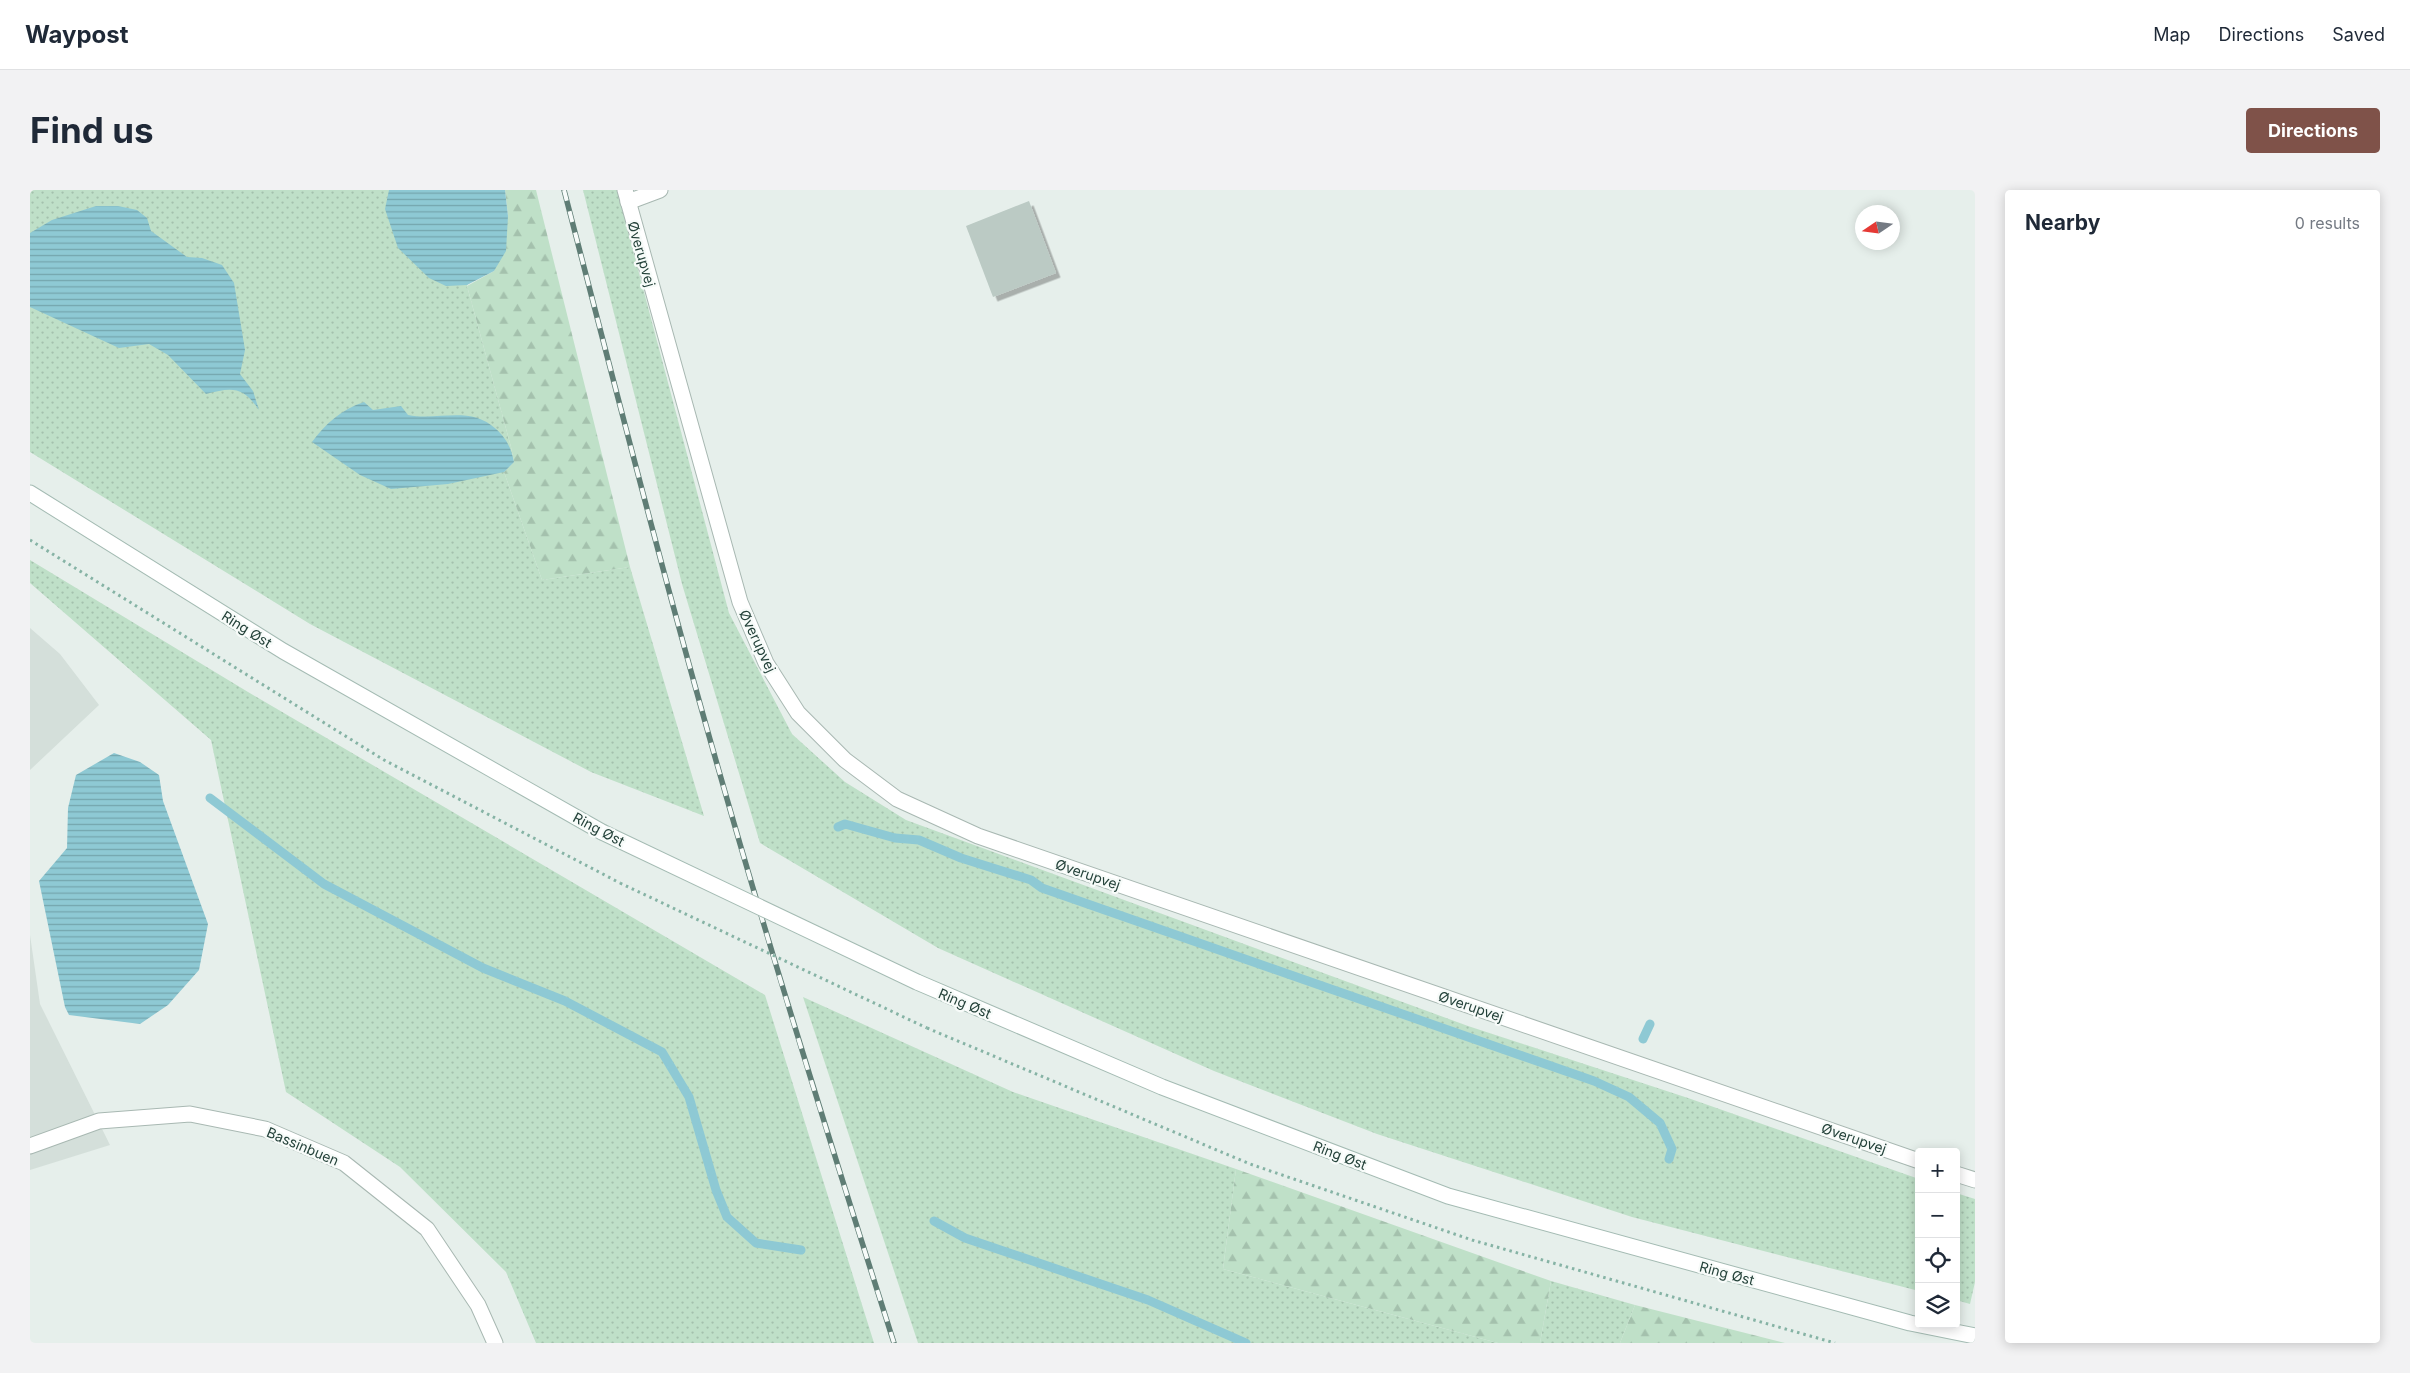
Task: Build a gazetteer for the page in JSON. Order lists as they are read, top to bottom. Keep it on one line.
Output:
{"streets":{"street":["Øverupvej","Ring Øst","Bassinbuen"]},"north":"left","page":{"header":"Waypost","nav":["Map","Directions","Saved"],"buttons":"Directions","title":"Find us","heading":["Nearby","0 results"],"map_buttons":["+","−"]}}
